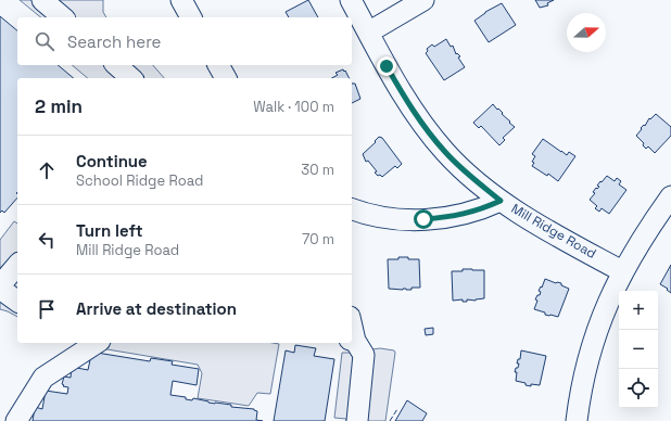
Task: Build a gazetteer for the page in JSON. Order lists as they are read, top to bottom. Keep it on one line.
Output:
{"streets":{"street":["Mill Ridge Road"]},"north":"right","page":{"search":"Search here","heading":["2 min","Walk · 100 m"],"list":[["Continue","School Ridge Road","30 m"],["Turn left","Mill Ridge Road","70 m"],"Arrive at destination"],"map_buttons":["+","−"]}}
